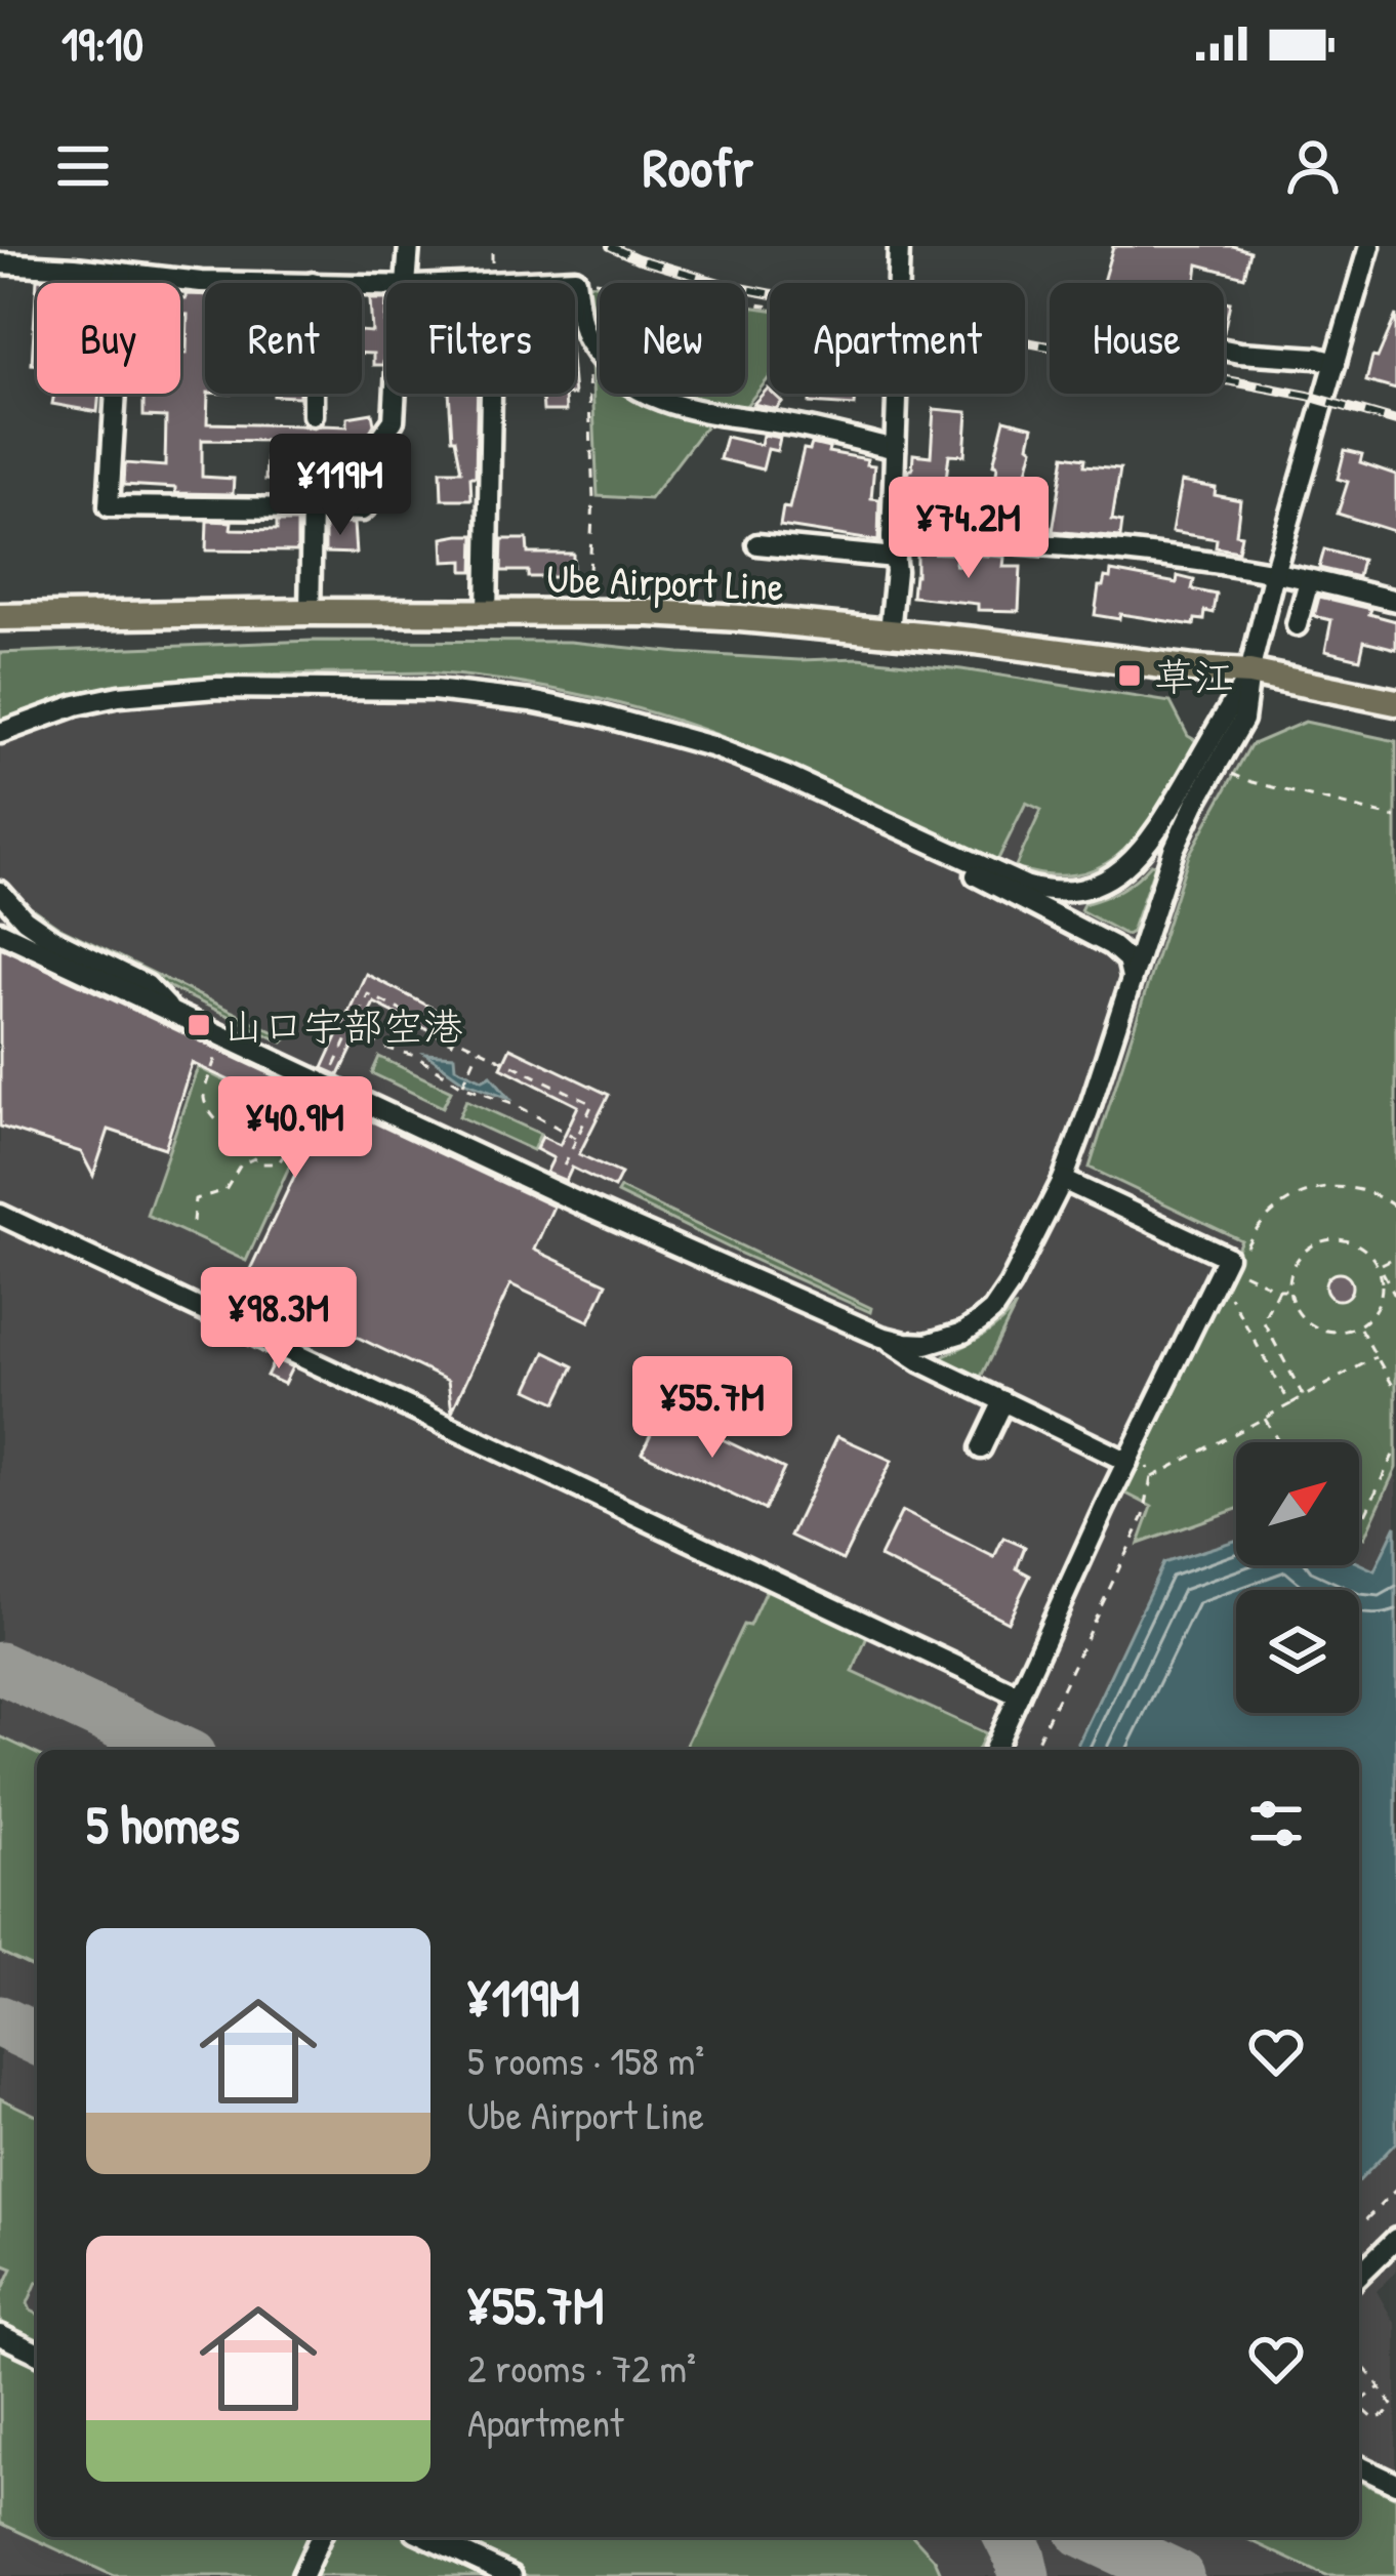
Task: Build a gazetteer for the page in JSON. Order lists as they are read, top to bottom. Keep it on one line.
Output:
{"streets":{"main road":["Ube Airport Line"]},"places":{"transit":["草江","山口宇部空港"]},"north":"top right","page":{"status":"19:10","header":"Roofr","chip":["Buy","Rent","Filters","New","Apartment","House"],"price":["¥119M","¥74.2M","¥40.9M","¥98.3M","¥55.7M"],"heading":"5 homes","list":[{"name":"¥119M","note":"5 rooms · 158 m² · Ube Airport Line"},{"name":"¥55.7M","note":"2 rooms · 72 m² · Apartment"}]}}
